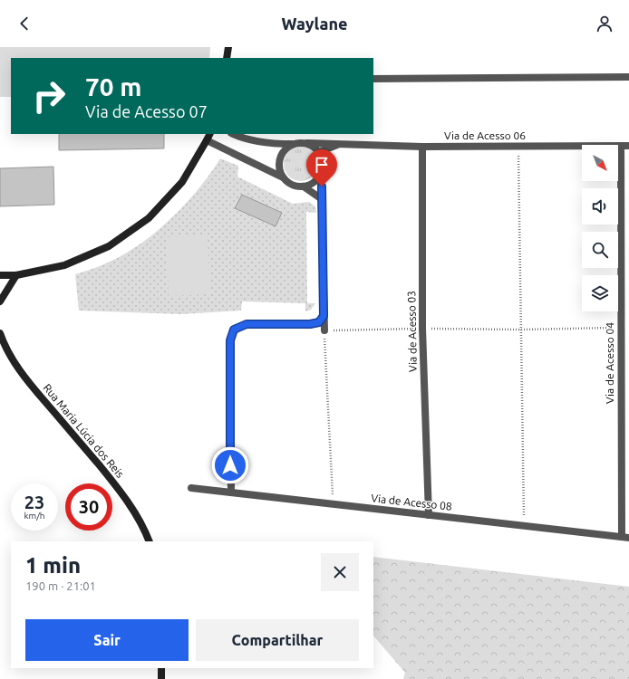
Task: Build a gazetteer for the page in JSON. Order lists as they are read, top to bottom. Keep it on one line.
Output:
{"streets":{"street":["Via de Acesso 06","Via de Acesso 03","Via de Acesso 04","Rua Maria Lúcia dos Reis","Via de Acesso 08"]},"crossings":[["Via de Acesso 06","Via de Acesso 03"],["Via de Acesso 06","Via de Acesso 04"],["Via de Acesso 03","Via de Acesso 08"],["Via de Acesso 04","Via de Acesso 08"]],"north":"bottom right","page":{"header":"Waylane","turn":["70 m","Via de Acesso 07"],"speed":"23 km/h","limit":"30","heading":["1 min","190 m · 21:01"],"buttons":["Sair","Compartilhar"]}}
